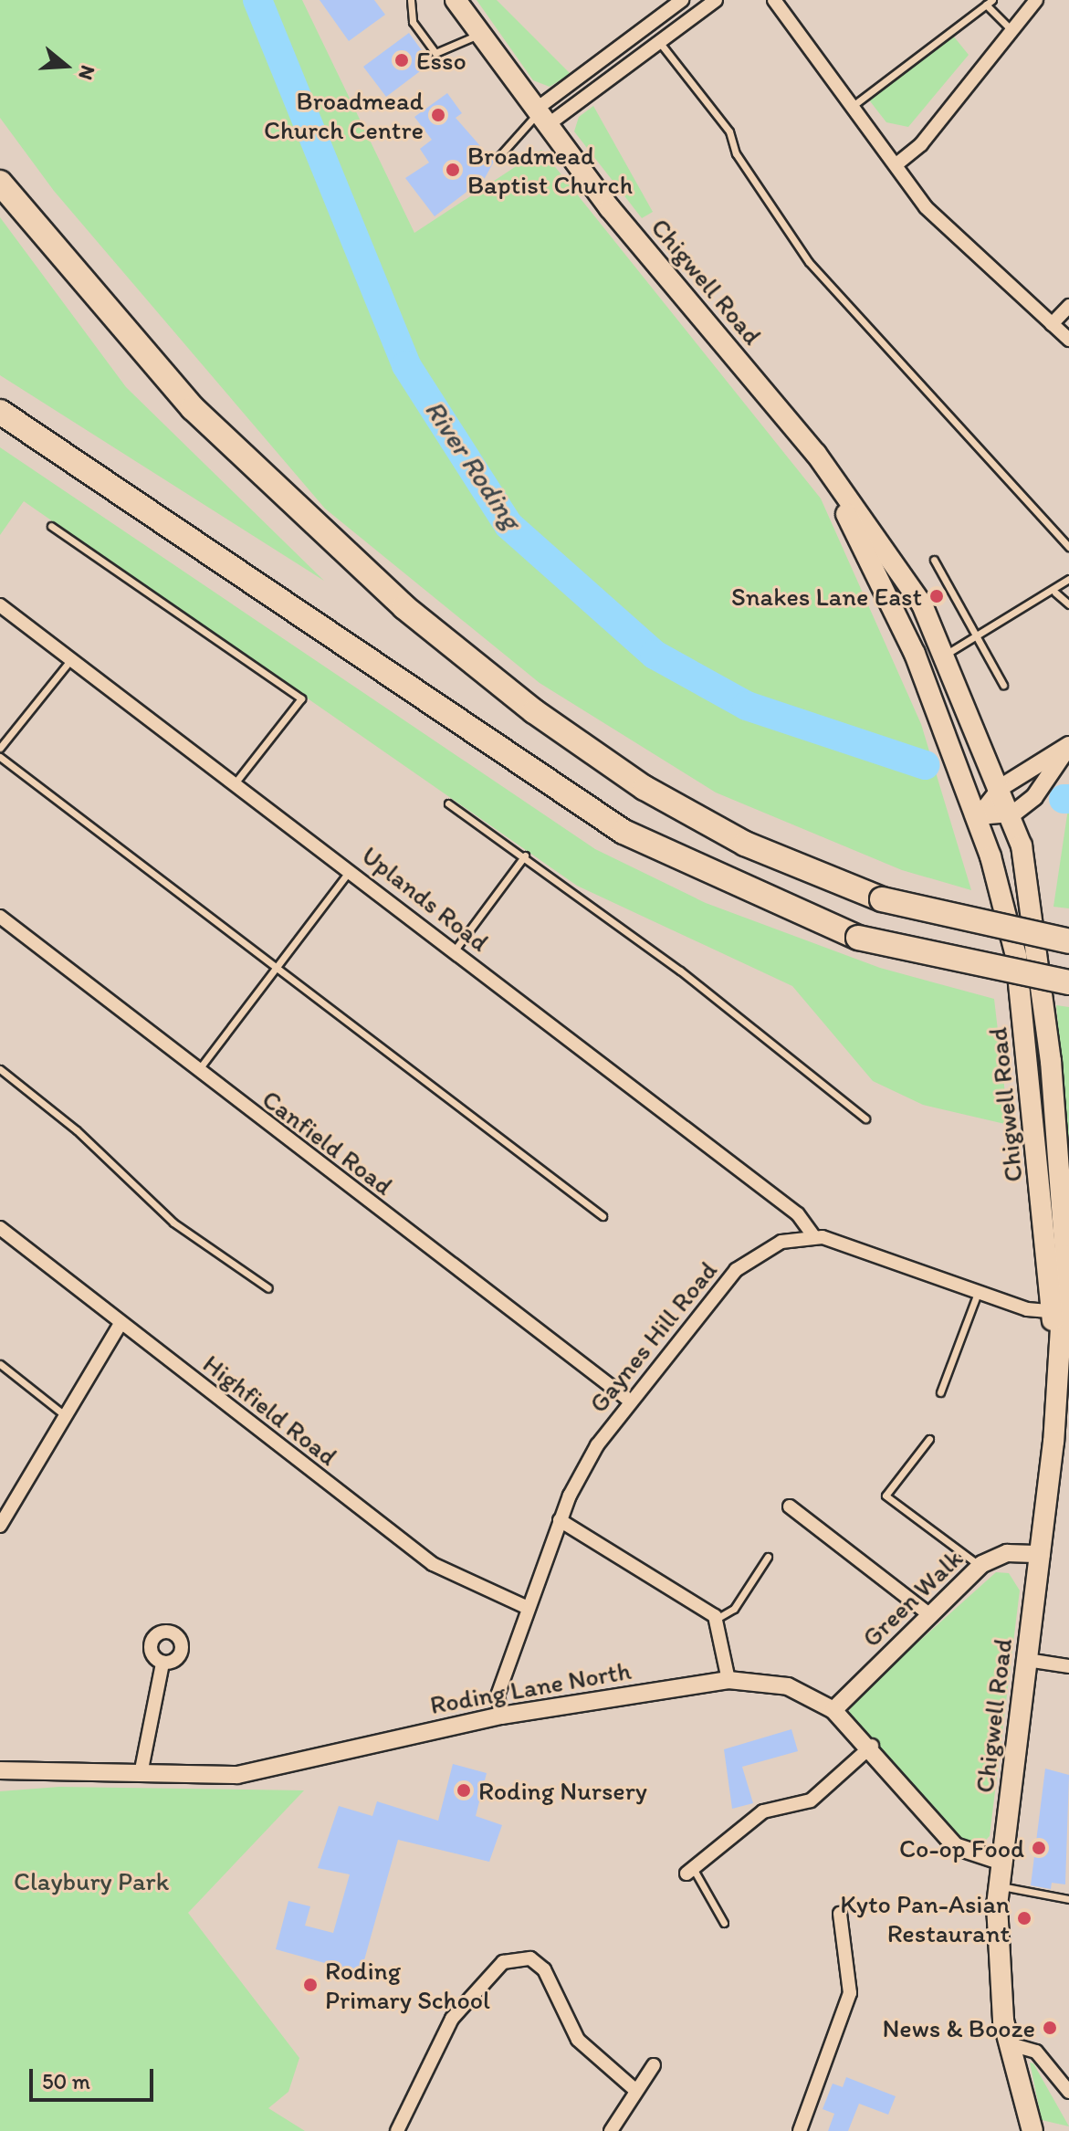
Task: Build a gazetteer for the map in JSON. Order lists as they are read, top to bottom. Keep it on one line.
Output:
{"streets":{"main road":["Chigwell Road"],"street":["Uplands Road","Canfield Road","Gaynes Hill Road","Highfield Road","Green Walk","Roding Lane North"]},"crossings":[["Chigwell Road","Gaynes Hill Road"],["Chigwell Road","Green Walk"],["Chigwell Road","Roding Lane North"],["Uplands Road","Gaynes Hill Road"],["Canfield Road","Gaynes Hill Road"],["Gaynes Hill Road","Highfield Road"],["Gaynes Hill Road","Roding Lane North"],["Green Walk","Roding Lane North"]],"water":["River Roding"],"parks":["Claybury Park"],"places":["Esso","Broadmead Church Centre","Broadmead Baptist Church","Snakes Lane East","Roding Nursery","Co-op Food","Kyto Pan-Asian Restaurant","Roding Primary School","News & Booze"],"scale_bar":"50 m","north":"right"}
